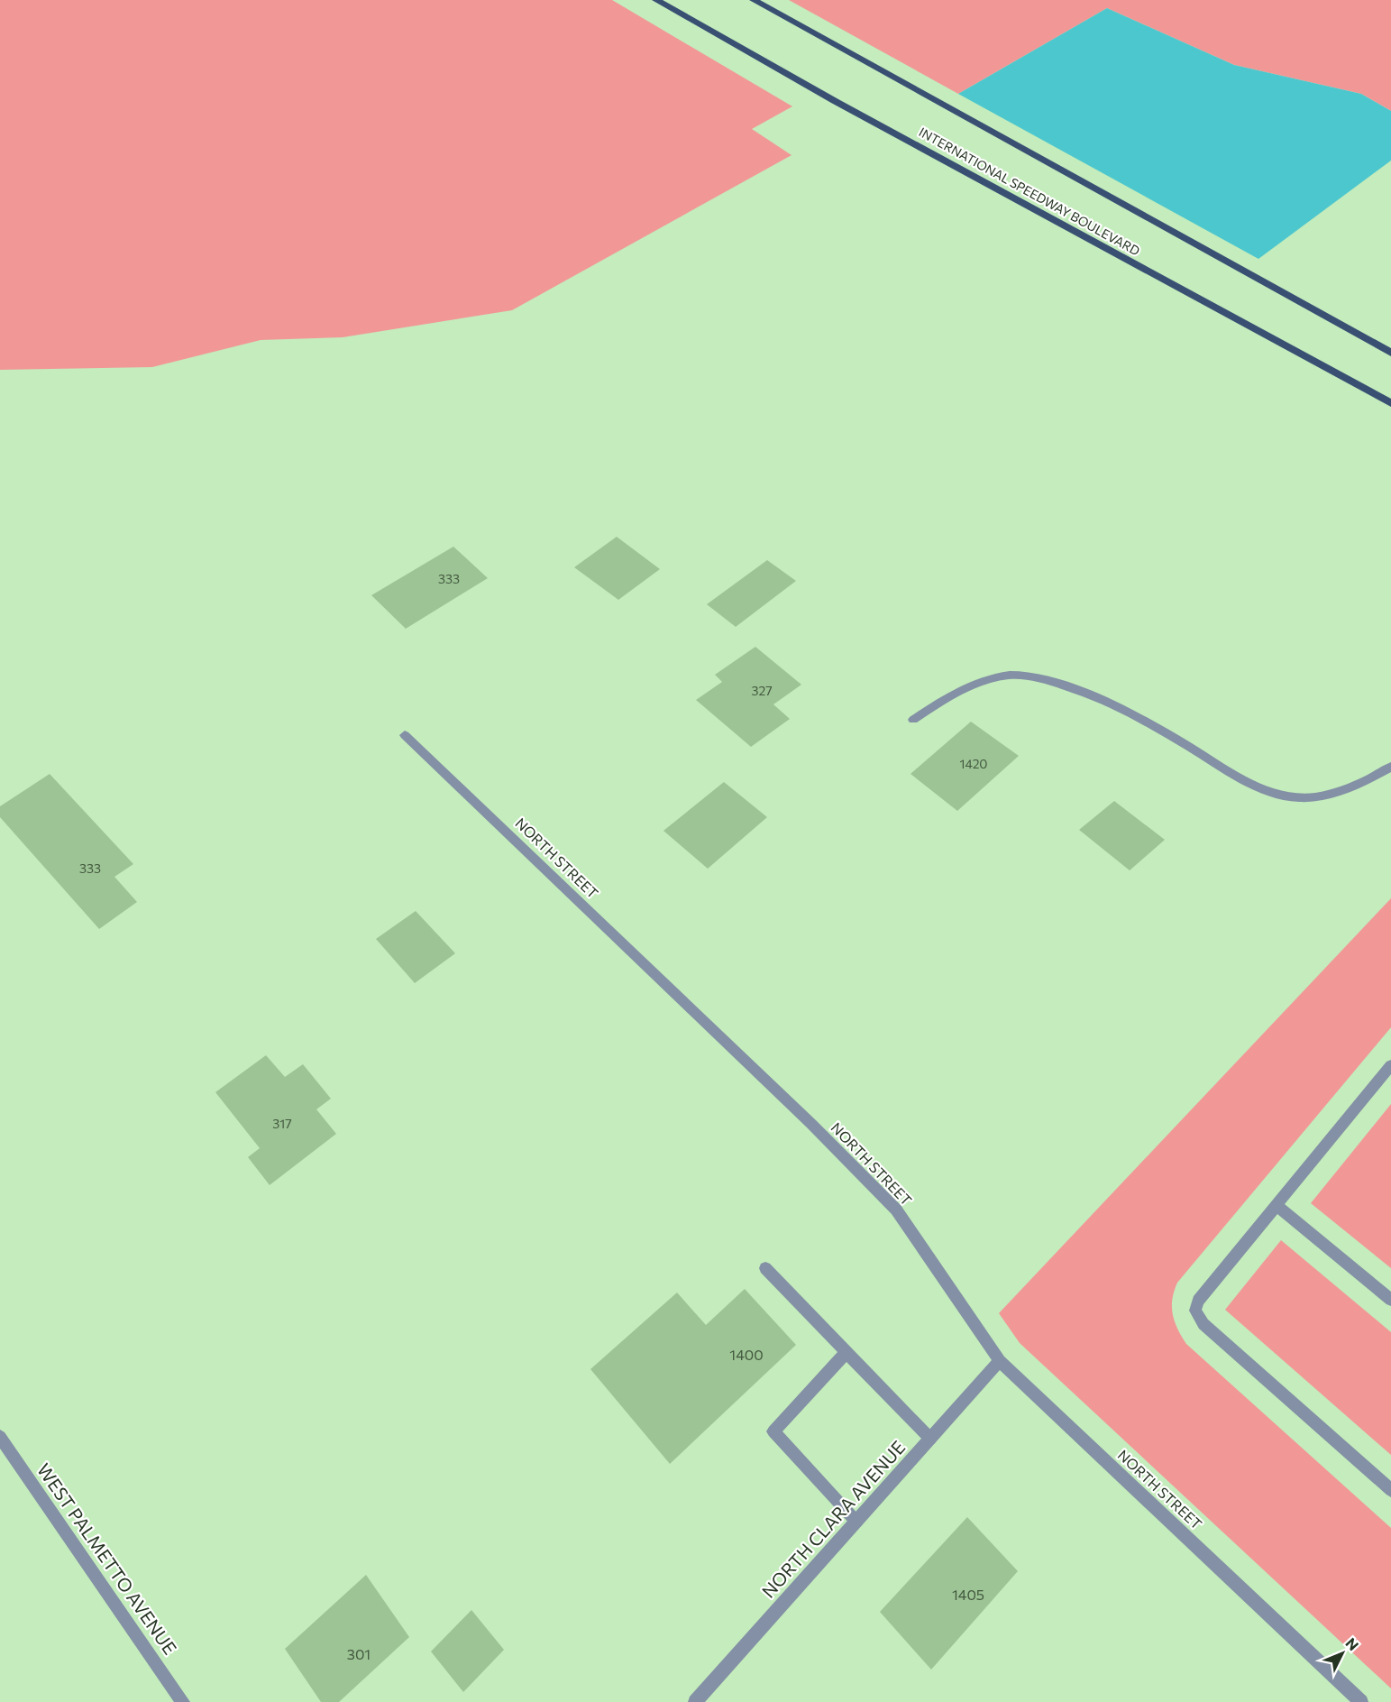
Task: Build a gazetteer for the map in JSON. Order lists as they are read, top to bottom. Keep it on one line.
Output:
{"streets":{"main road":["INTERNATIONAL SPEEDWAY BOULEVARD"],"street":["NORTH STREET","NORTH CLARA AVENUE","WEST PALMETTO AVENUE"]},"crossings":[["NORTH STREET","NORTH CLARA AVENUE"]],"house_numbers":["333","327","1420","333","317","1400","1405","301"],"north":"top right"}
